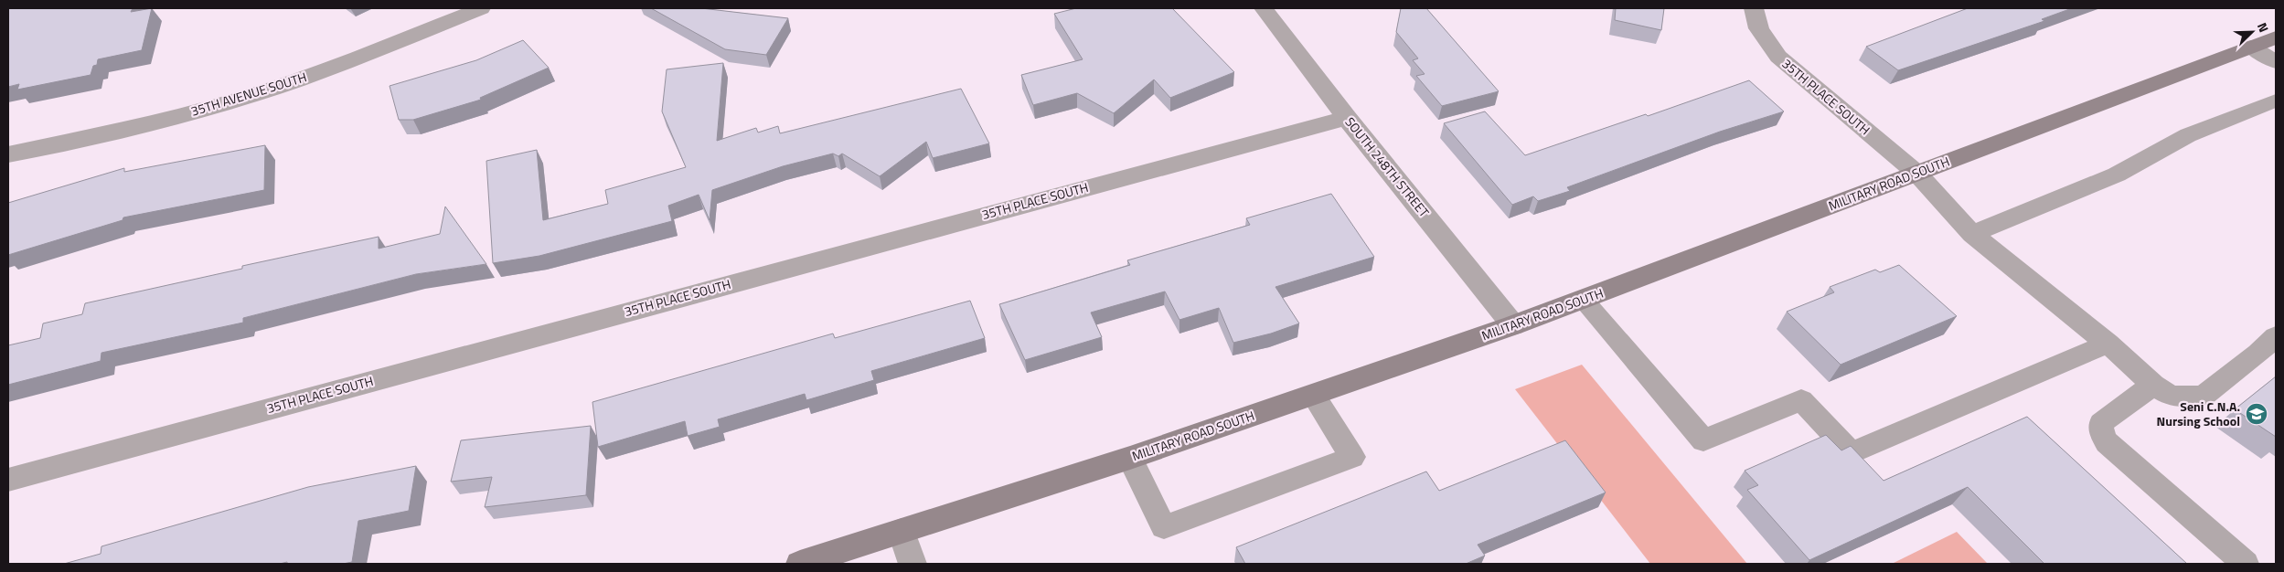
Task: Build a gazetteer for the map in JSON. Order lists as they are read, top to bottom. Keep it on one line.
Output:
{"streets":{"main road":["MILITARY ROAD SOUTH"],"street":["35TH AVENUE SOUTH","35TH PLACE SOUTH","SOUTH 248TH STREET"]},"crossings":[["35TH PLACE SOUTH","SOUTH 248TH STREET"],["35TH PLACE SOUTH","MILITARY ROAD SOUTH"],["SOUTH 248TH STREET","MILITARY ROAD SOUTH"]],"places":{"school or university":["Seni C.N.A. Nursing School"]},"north":"top right"}
